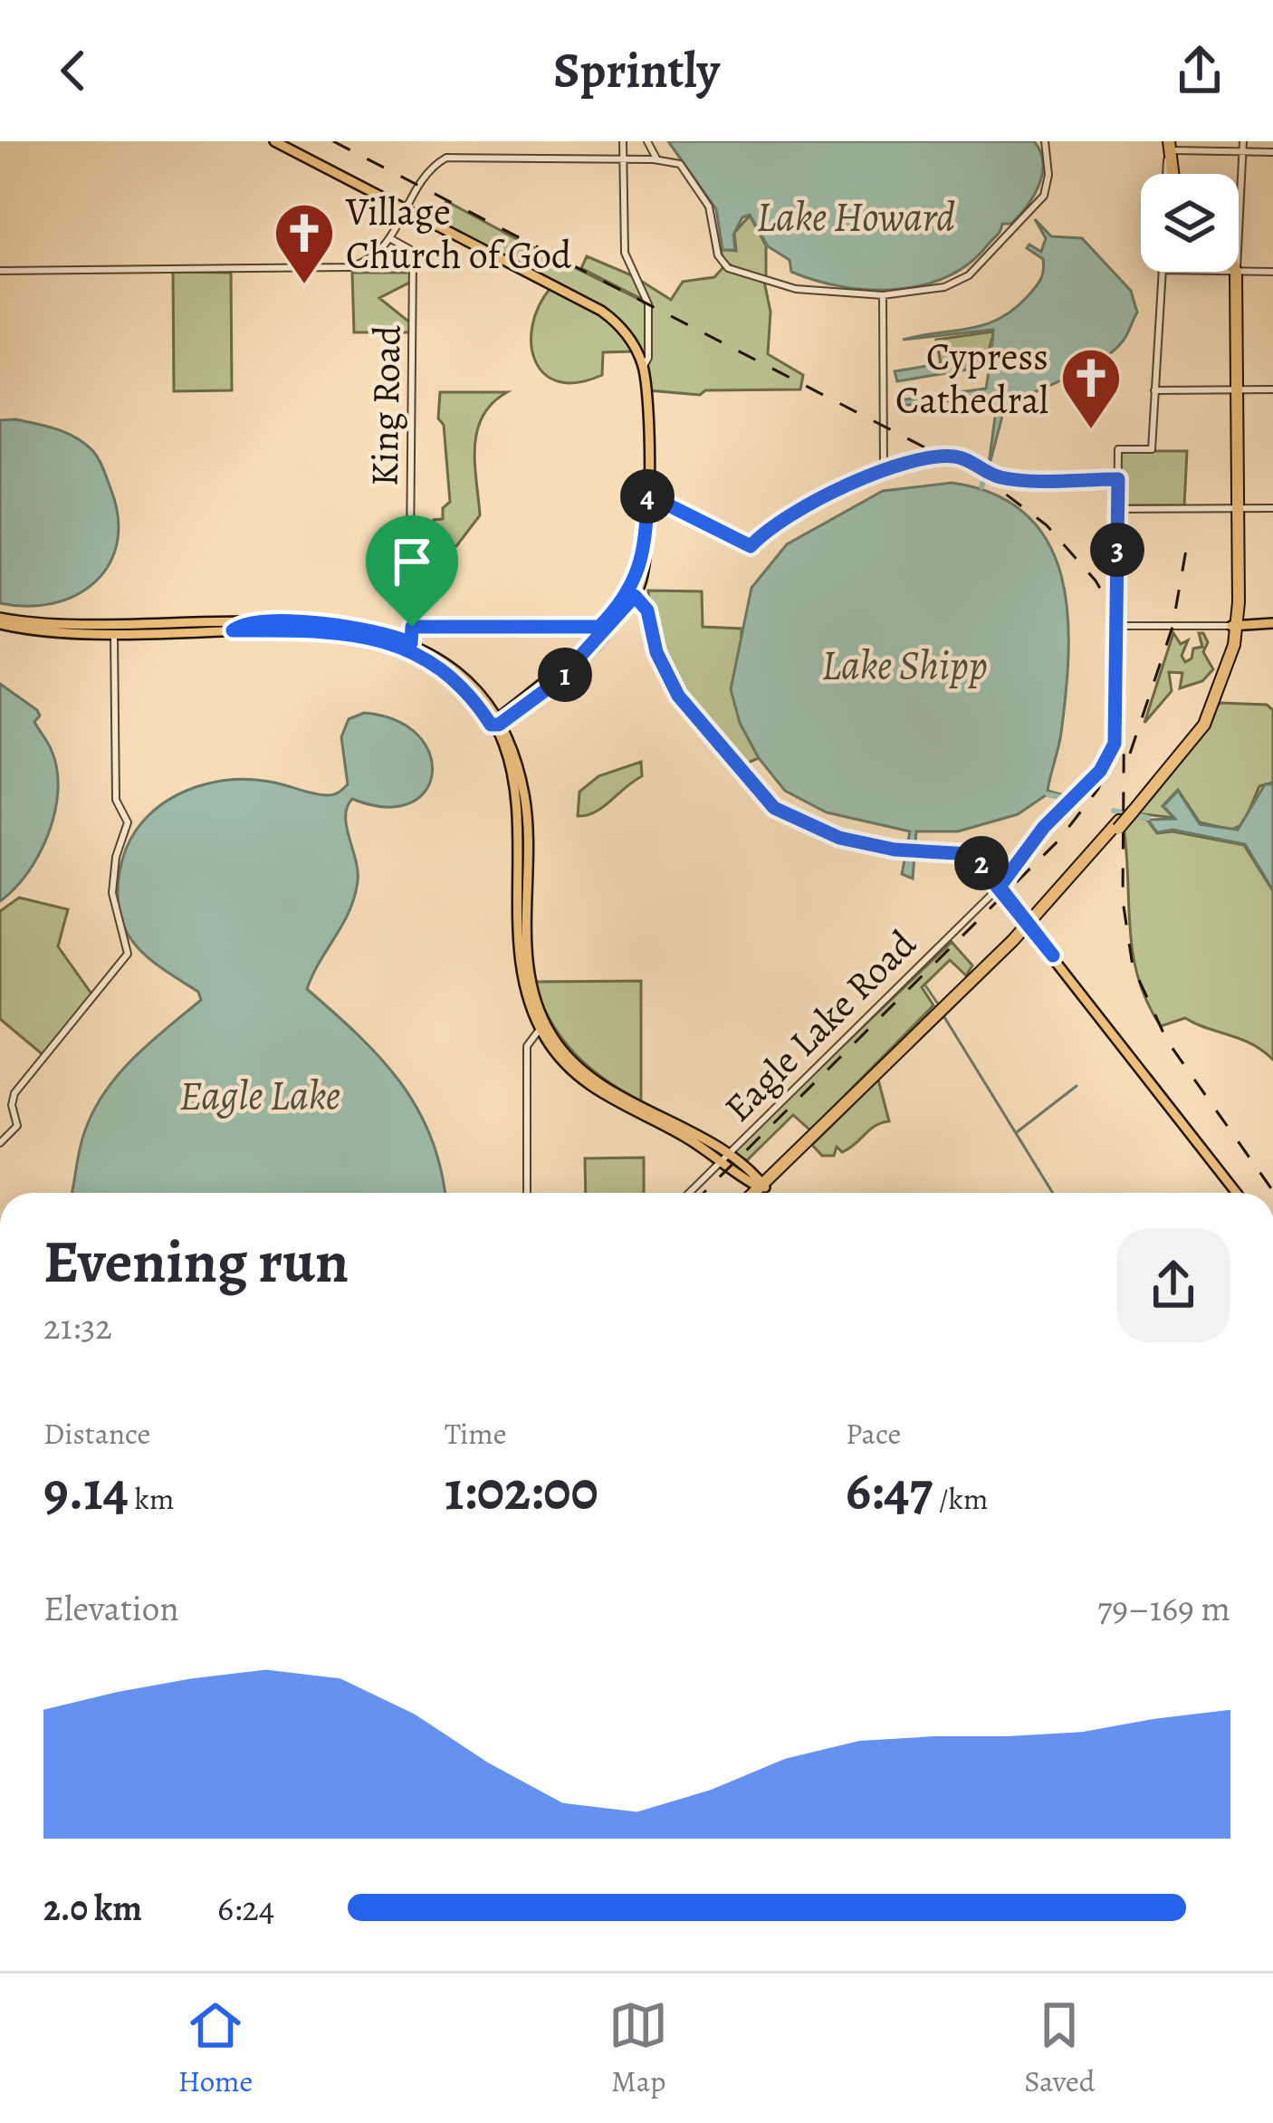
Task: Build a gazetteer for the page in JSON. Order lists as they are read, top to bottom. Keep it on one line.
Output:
{"streets":{"street":["King Road","Eagle Lake Road"]},"water":["Lake Howard","Lake Shipp","Eagle Lake"],"places":{"church":["Village Church of God","Cypress Cathedral"]},"page":{"header":"Sprintly","pins":["4","3","1","2"],"heading":["Evening run","21:32"],"stats":[["Distance","9.14 km"],["Time","1:02:00"],["Pace","6:47 /km"]],"chart":["Elevation","79–169 m"],"list":[{"name":"2.0 km","note":"6:24"}],"tabs":["Home","Map","Saved"]}}
